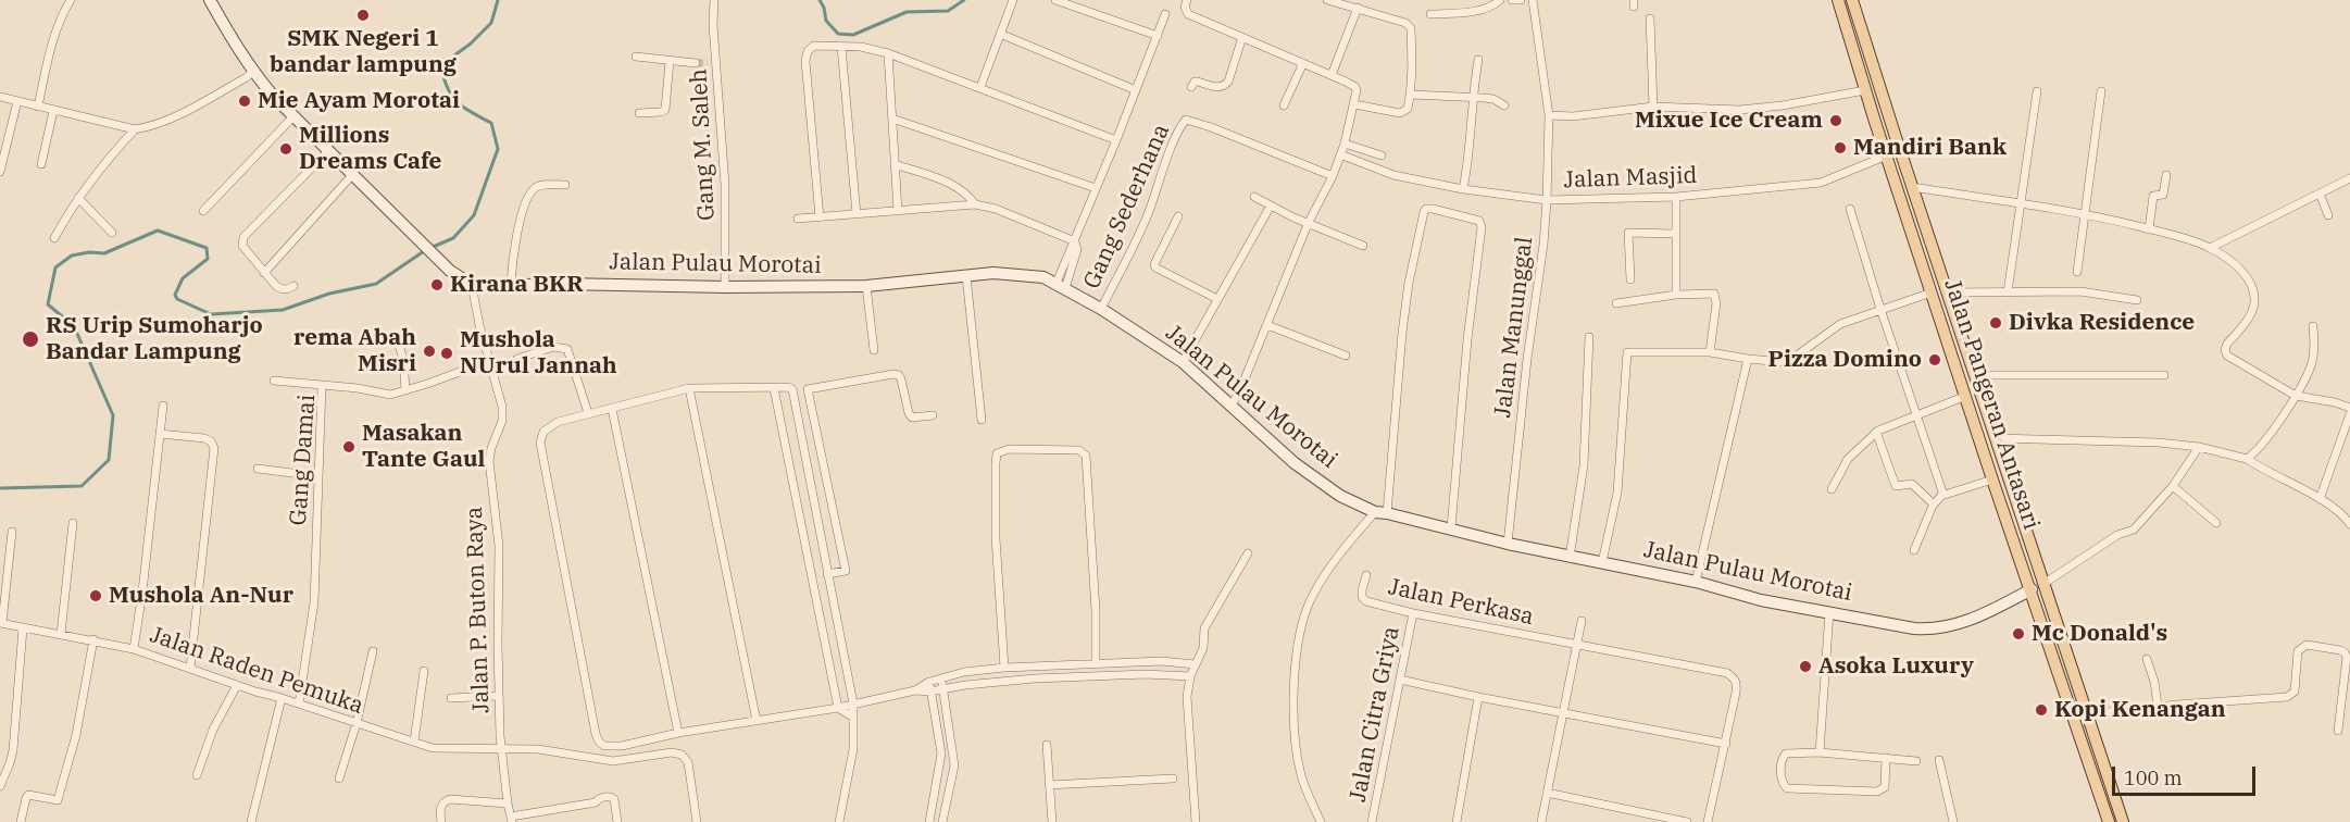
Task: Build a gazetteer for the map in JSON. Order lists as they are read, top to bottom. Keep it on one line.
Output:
{"streets":{"main road":["Jalan Pangeran Antasari"],"street":["Gang M. Saleh","Jalan Masjid","Gang Sederhana","Jalan Pulau Morotai","Jalan Manunggal","Gang Damai","Jalan Perkasa","Jalan P. Buton Raya","Jalan Raden Pemuka","Jalan Citra Griya"]},"crossings":[["Gang M. Saleh","Jalan Pulau Morotai"],["Jalan Masjid","Jalan Manunggal"],["Jalan Masjid","Jalan Pangeran Antasari"],["Gang Sederhana","Jalan Pulau Morotai"],["Jalan Pulau Morotai","Jalan Manunggal"],["Jalan Pulau Morotai","Jalan Pangeran Antasari"],["Jalan Pulau Morotai","Jalan P. Buton Raya"],["Gang Damai","Jalan P. Buton Raya"],["Gang Damai","Jalan Raden Pemuka"],["Jalan Perkasa","Jalan Citra Griya"],["Jalan P. Buton Raya","Jalan Raden Pemuka"]],"places":["SMK Negeri 1 bandar lampung","Mie Ayam Morotai","Mixue Ice Cream","Mandiri Bank","Millions Dreams Cafe","Kirana BKR","Divka Residence","RS Urip Sumoharjo Bandar Lampung","rema Abah Misri","Mushola NUrul Jannah","Pizza Domino","Masakan Tante Gaul","Mushola An-Nur","Mc Donald's","Asoka Luxury","Kopi Kenangan"],"scale_bar":"100 m"}
